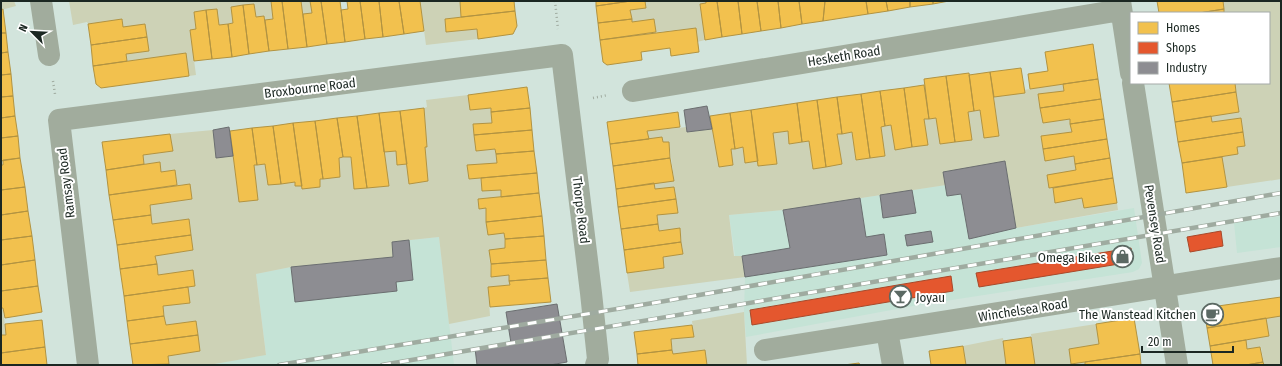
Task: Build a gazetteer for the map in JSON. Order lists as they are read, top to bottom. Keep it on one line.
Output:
{"streets":{"street":["Hesketh Road","Broxbourne Road","Ramsay Road","Thorpe Road","Pevensey Road","Winchelsea Road"]},"crossings":[["Broxbourne Road","Ramsay Road"],["Broxbourne Road","Thorpe Road"],["Pevensey Road","Winchelsea Road"]],"places":{"shop":["Omega Bikes"],"bar":["Joyau"],"cafe":["The Wanstead Kitchen"]},"legend":["Homes","Shops","Industry"],"scale_bar":"20 m","north":"top left"}
